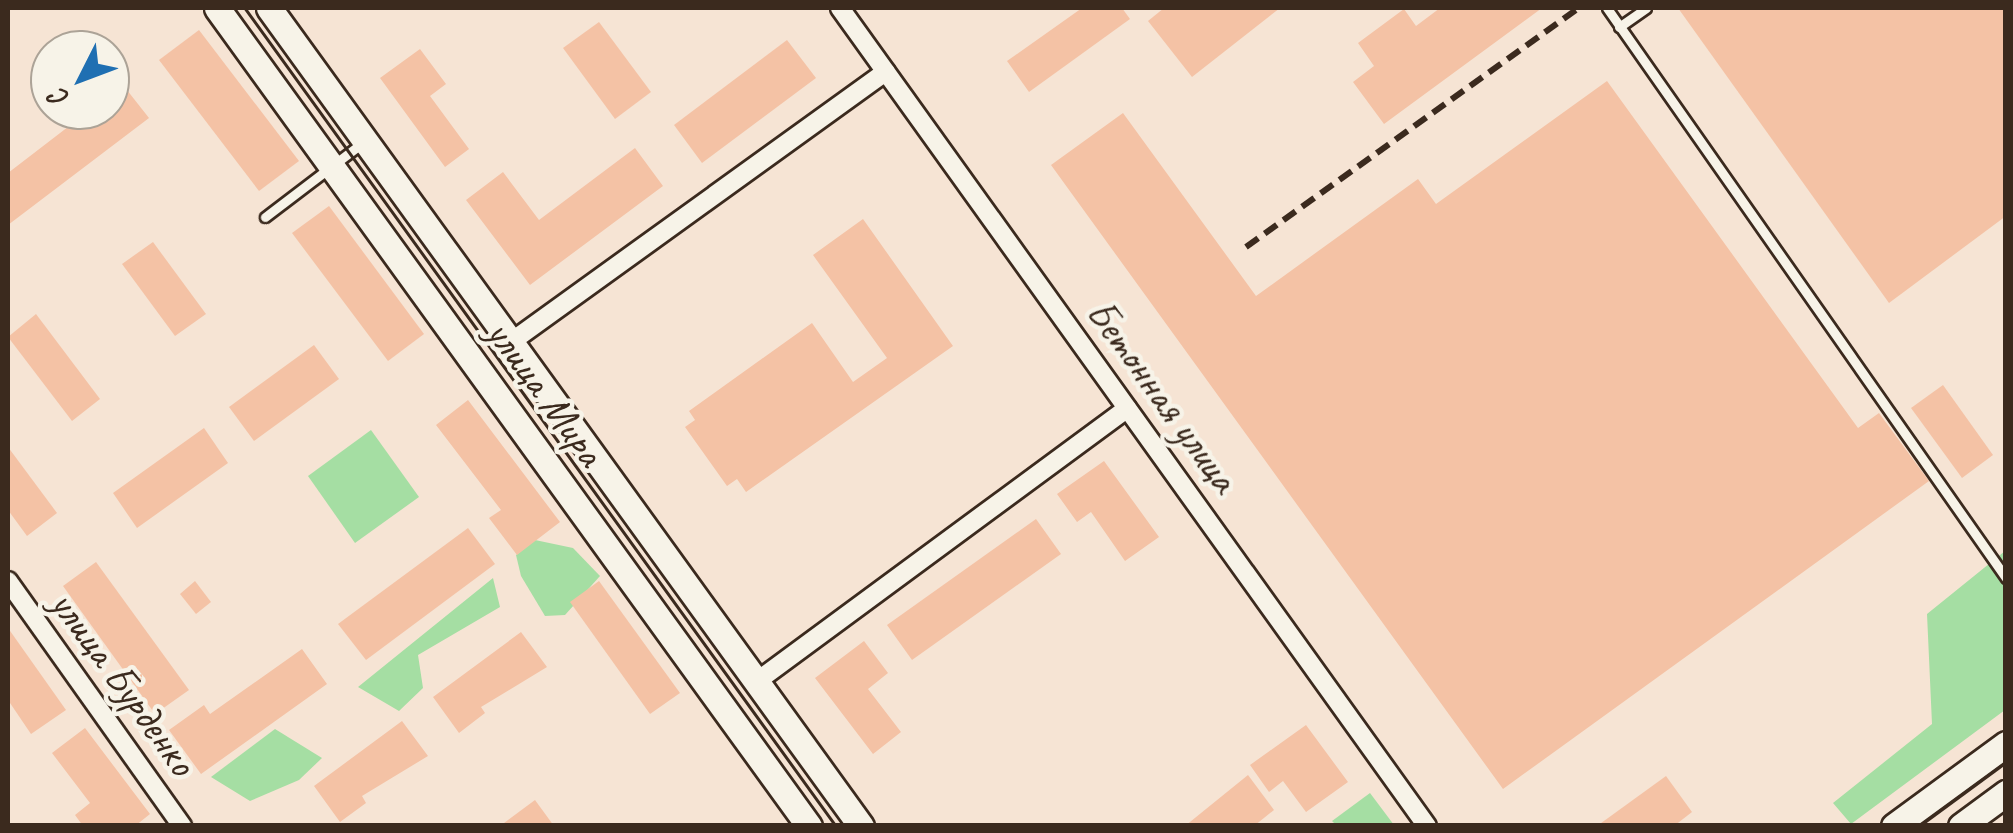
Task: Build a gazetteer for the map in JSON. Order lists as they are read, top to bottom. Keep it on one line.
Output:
{"streets":{"street":["улица Мира","Бетонная улица","улица Бурденко"]},"north":"bottom left"}
